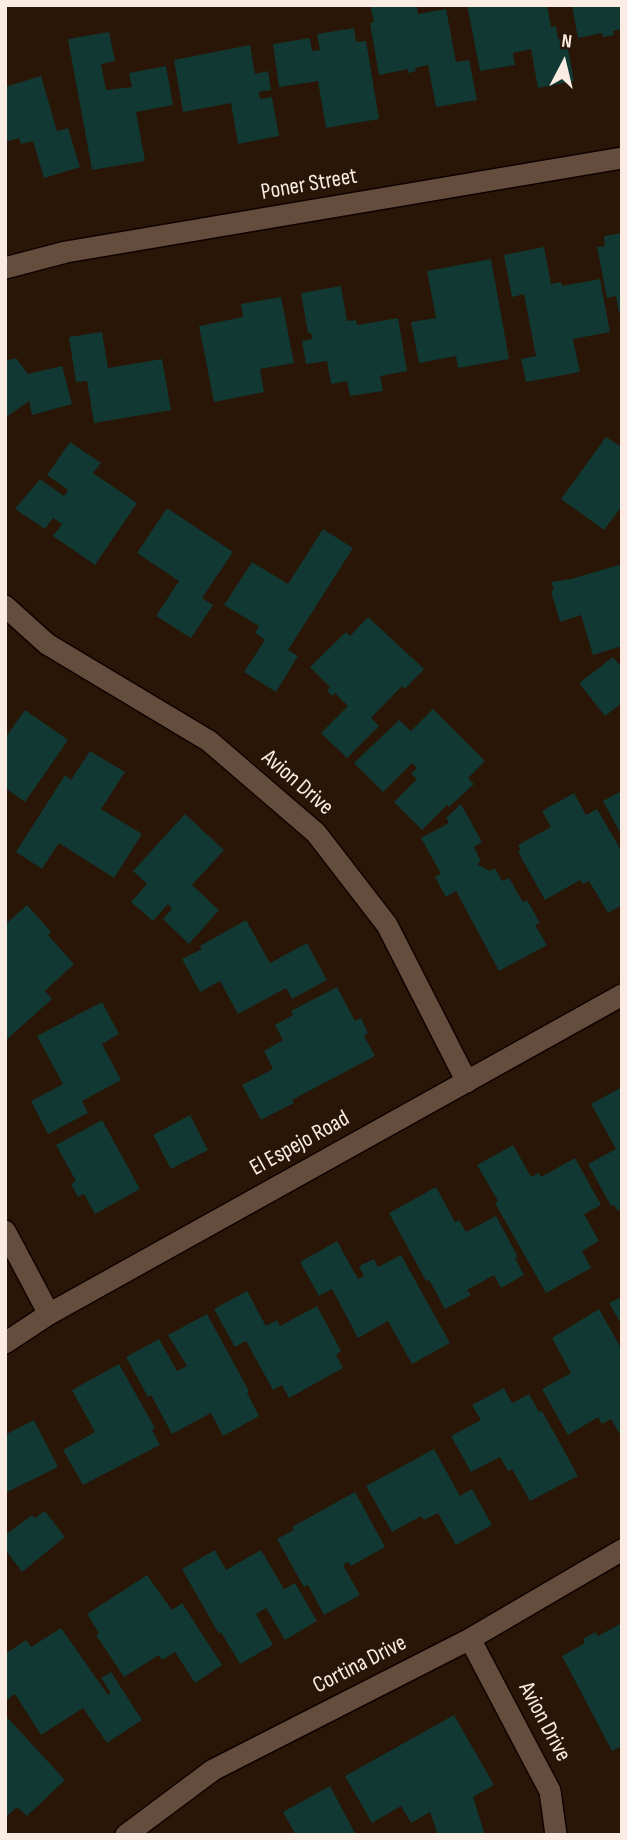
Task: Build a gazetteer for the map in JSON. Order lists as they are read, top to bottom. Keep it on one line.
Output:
{"streets":{"street":["Poner Street","Avion Drive","El Espejo Road","Cortina Drive"]},"crossings":[["Avion Drive","El Espejo Road"],["Avion Drive","Cortina Drive"]],"north":"top"}
